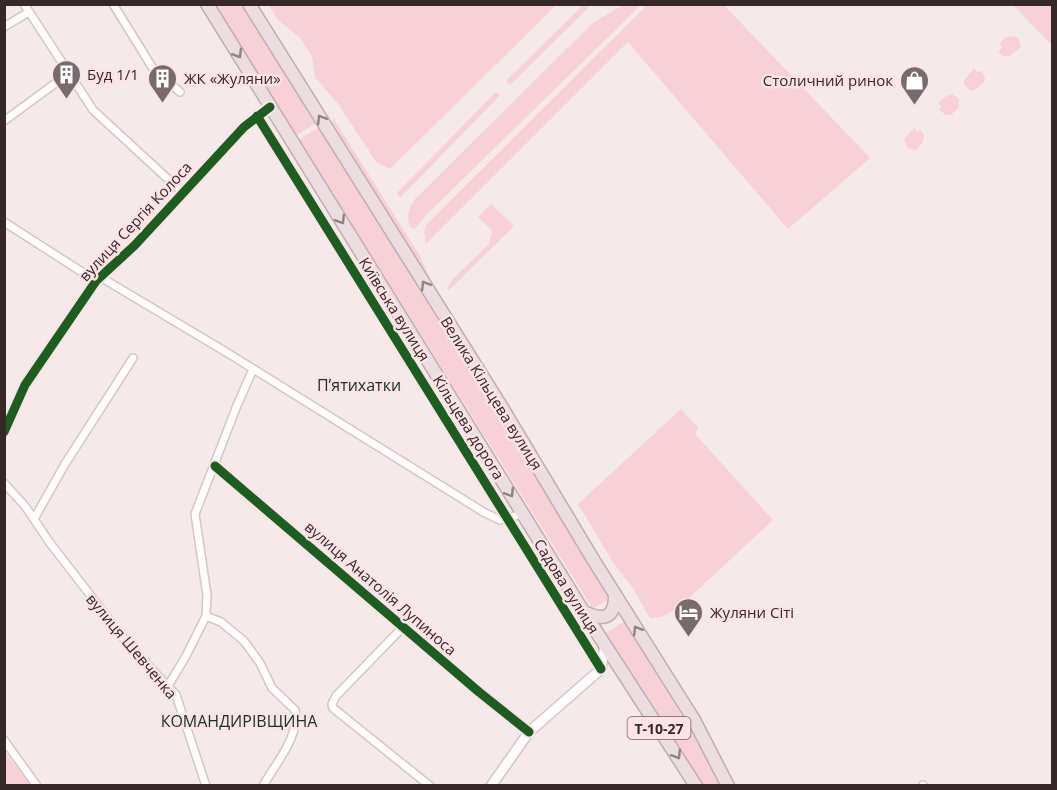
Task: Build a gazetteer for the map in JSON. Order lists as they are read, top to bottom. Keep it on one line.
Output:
{"streets":{"highway":["Велика Кільцева вулиця","Кільцева дорога","Т-10-27"],"street":["вулиця Сергія Колоса","Київська вулиця","Садова вулиця","вулиця Анатолія Лупиноса","вулиця Шевченка"]},"crossings":[["вулиця Сергія Колоса","Київська вулиця"],["вулиця Сергія Колоса","Кільцева дорога"],["Київська вулиця","Садова вулиця"]],"one_way":["Велика Кільцева вулиця","Кільцева дорога"],"districts":["Пʼятихатки","КОМАНДИРІВЩИНА"],"places":{"building":["Буд 1/1","ЖК «Жуляни»"],"shop":["Столичний ринок"],"hotel":["Жуляни Сіті"]}}
